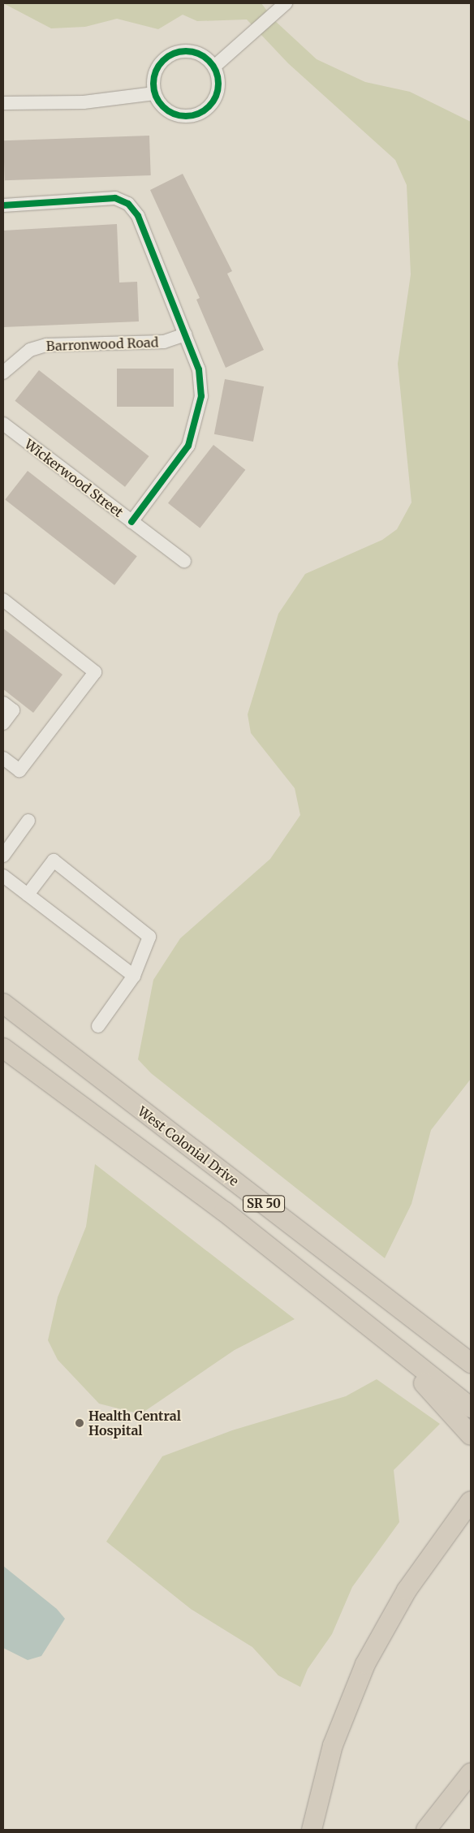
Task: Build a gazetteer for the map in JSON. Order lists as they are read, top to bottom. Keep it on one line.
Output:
{"streets":{"highway":["West Colonial Drive","SR 50"],"street":["Barronwood Road","Wickerwood Street"]},"places":["Health Central Hospital"]}
